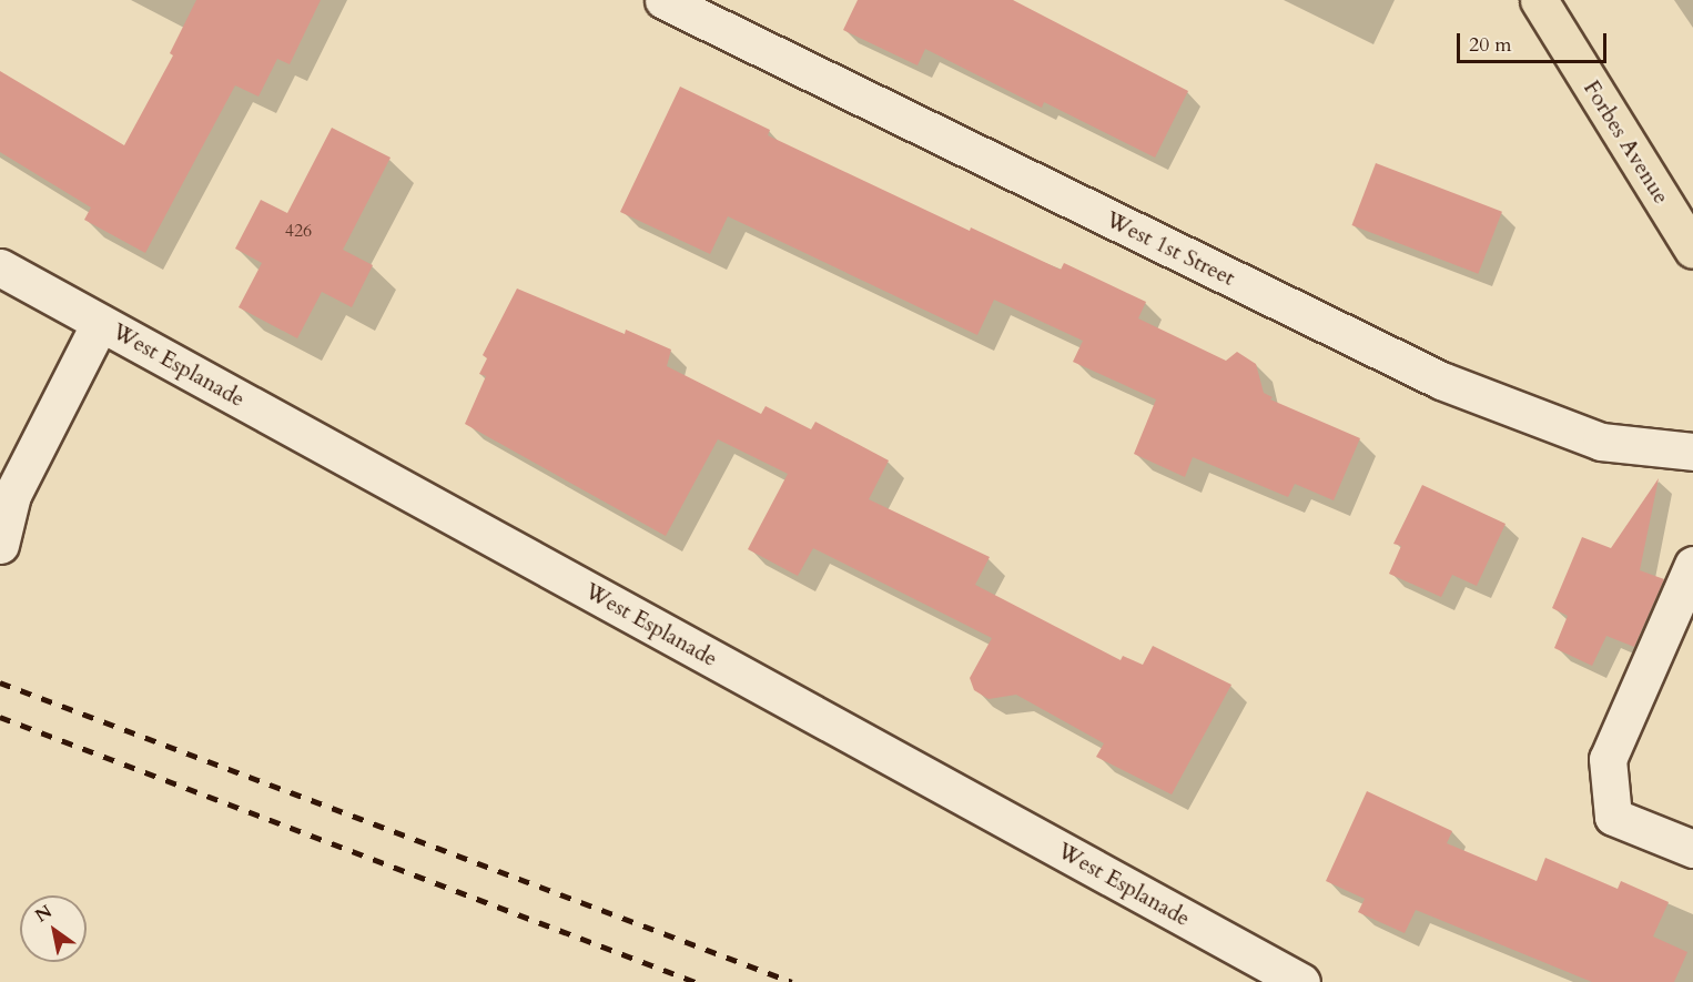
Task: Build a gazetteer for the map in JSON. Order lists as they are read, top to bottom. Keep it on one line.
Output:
{"streets":{"main road":["Forbes Avenue"],"street":["West 1st Street","West Esplanade"]},"house_numbers":["426"],"scale_bar":"20 m","north":"top left"}
